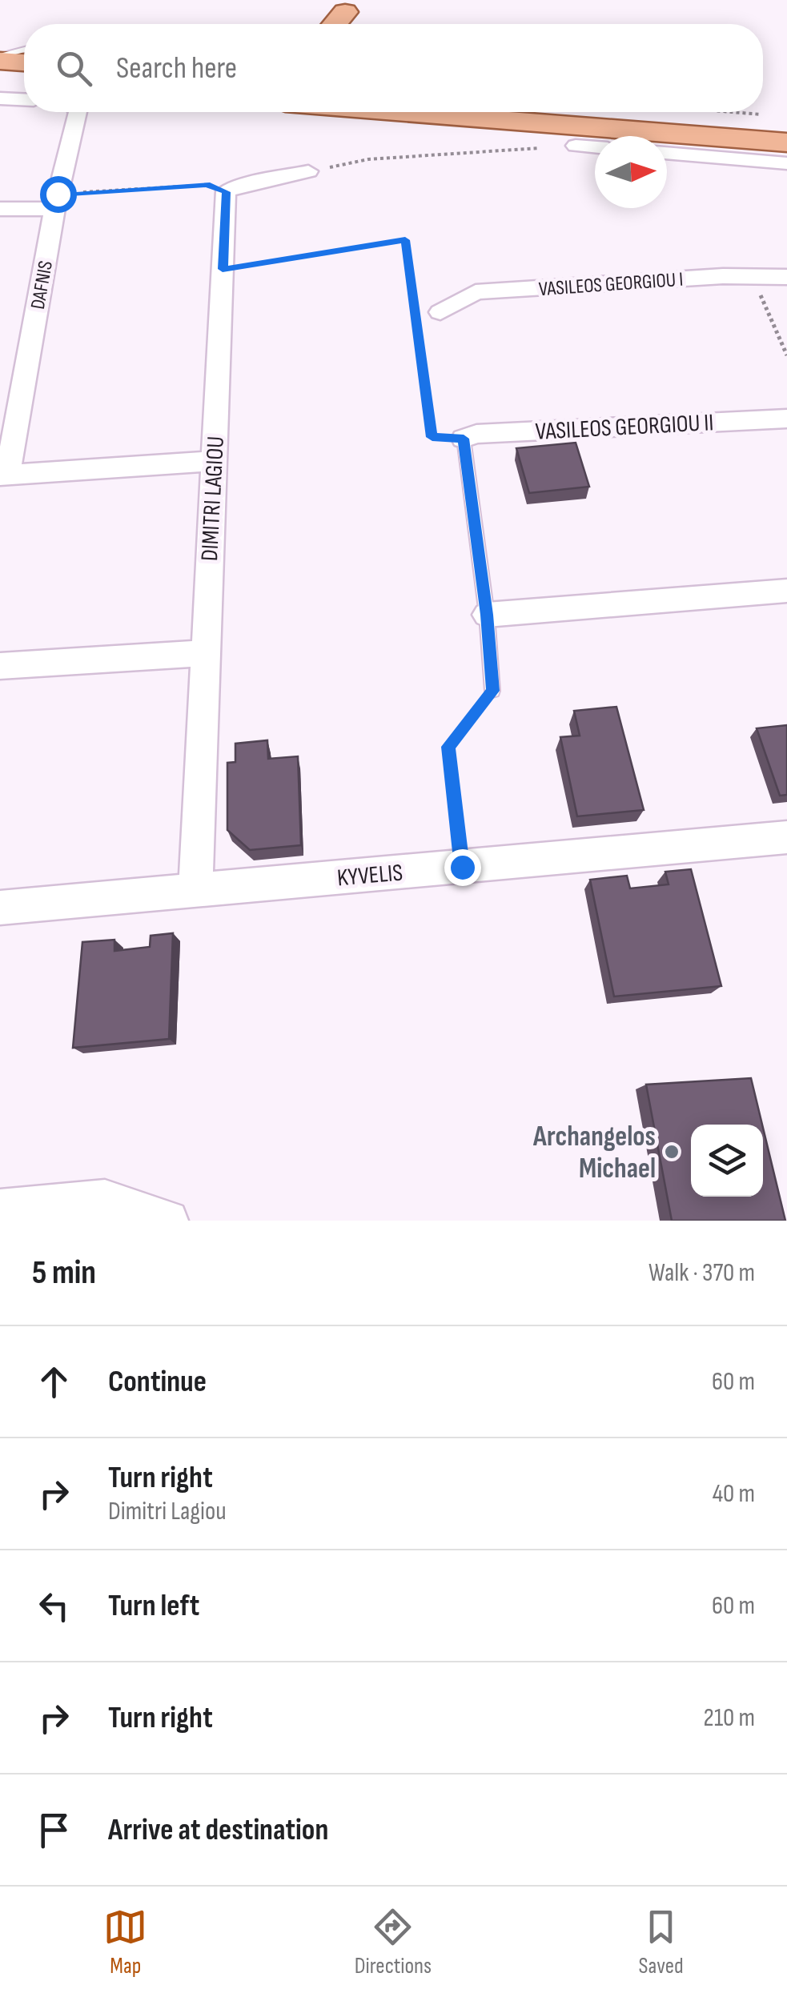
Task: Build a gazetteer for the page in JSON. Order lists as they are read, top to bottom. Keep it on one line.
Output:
{"streets":{"street":["VASILEOS GEORGIOU I","DAFNIS","VASILEOS GEORGIOU II","DIMITRI LAGIOU","KYVELIS"]},"crossings":[["DIMITRI LAGIOU","KYVELIS"]],"places":["Archangelos Michael"],"north":"right","page":{"search":"Search here","heading":["5 min","Walk · 370 m"],"list":[["Continue","60 m"],["Turn right","Dimitri Lagiou","40 m"],["Turn left","60 m"],["Turn right","210 m"],"Arrive at destination"],"nav":["Map","Directions","Saved"]}}
